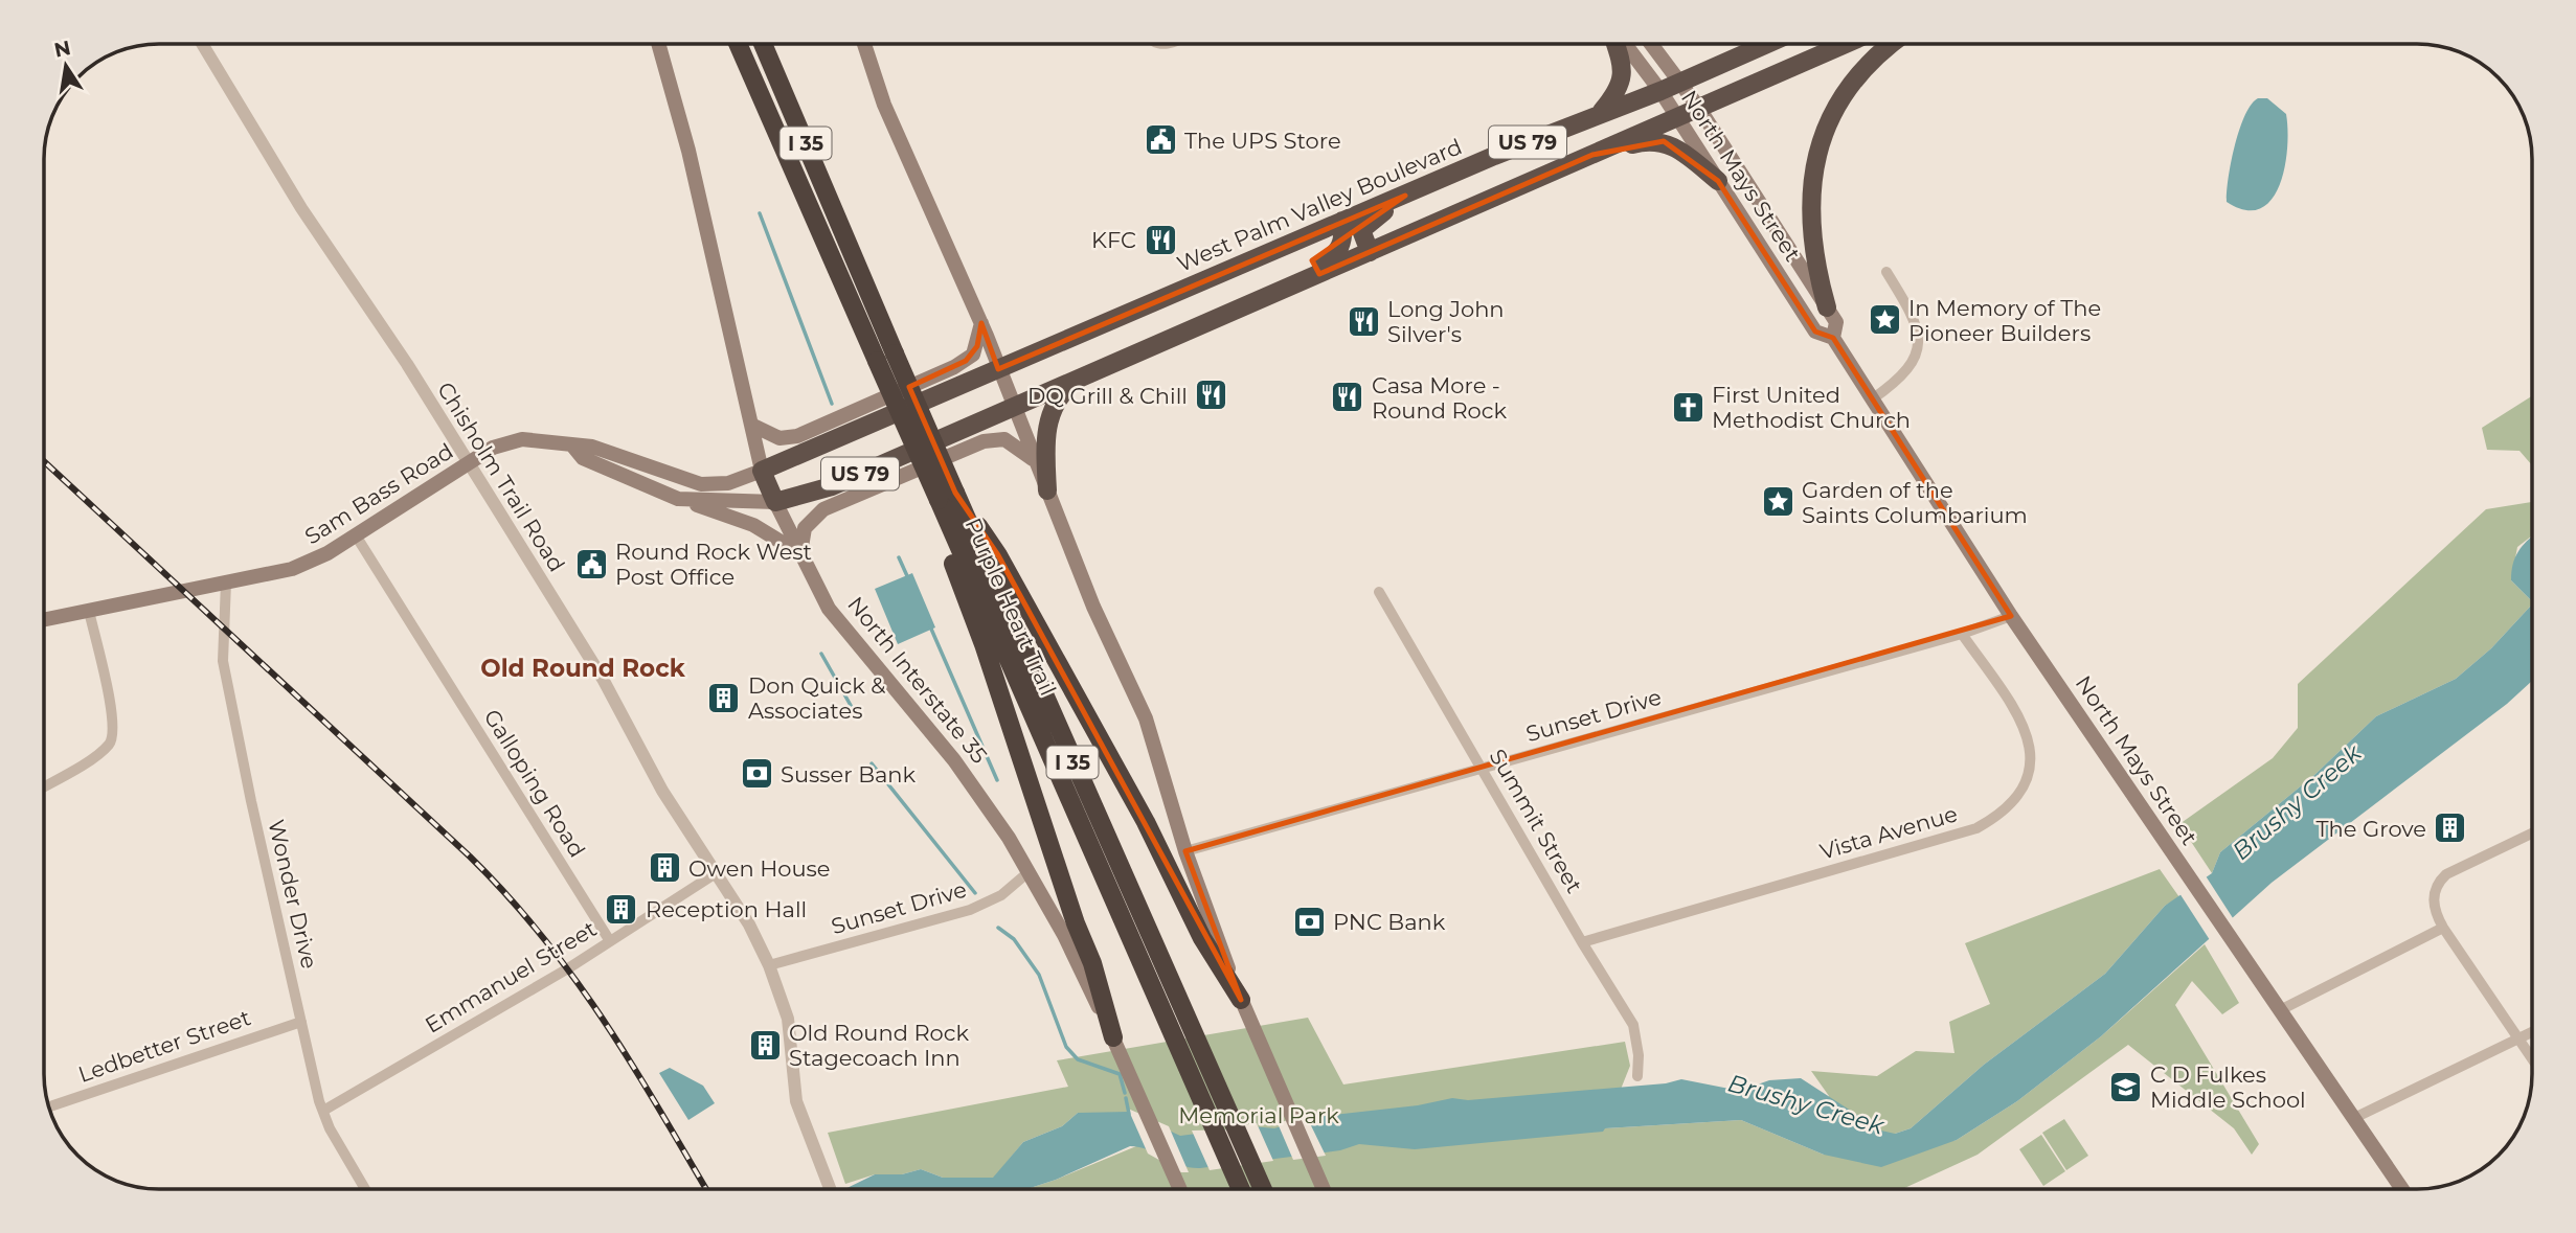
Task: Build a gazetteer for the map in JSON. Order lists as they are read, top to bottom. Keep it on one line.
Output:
{"streets":{"highway":["US 79","I 35","West Palm Valley Boulevard","Purple Heart Trail","North Interstate 35"],"main road":["North Mays Street","Sam Bass Road"],"street":["Chisholm Trail Road","Sunset Drive","Galloping Road","Summit Street","Vista Avenue","Wonder Drive","Emmanuel Street","Ledbetter Street"]},"crossings":[["US 79","North Mays Street"],["US 79","Sam Bass Road"],["US 79","North Interstate 35"],["North Mays Street","West Palm Valley Boulevard"],["North Mays Street","Sunset Drive"],["West Palm Valley Boulevard","Sam Bass Road"],["West Palm Valley Boulevard","North Interstate 35"],["Chisholm Trail Road","Sam Bass Road"],["Chisholm Trail Road","Sunset Drive"],["Chisholm Trail Road","Emmanuel Street"],["Sam Bass Road","North Interstate 35"],["Sam Bass Road","Galloping Road"],["Sam Bass Road","Wonder Drive"],["North Interstate 35","Sunset Drive"],["Sunset Drive","Summit Street"],["Sunset Drive","Vista Avenue"],["Galloping Road","Emmanuel Street"],["Summit Street","Vista Avenue"],["Wonder Drive","Emmanuel Street"],["Wonder Drive","Ledbetter Street"]],"districts":["Old Round Rock"],"water":["Brushy Creek"],"parks":["Memorial Park"],"places":{"public building":["The UPS Store","Round Rock West Post Office"],"restaurant":["KFC","Long John Silver's","DQ Grill & Chill","Casa More - Round Rock"],"place":["In Memory of The Pioneer Builders","Garden of the Saints Columbarium"],"church":["First United Methodist Church"],"building":["Don Quick & Associates","The Grove","Owen House","Reception Hall","Old Round Rock Stagecoach Inn"],"bank":["Susser Bank","PNC Bank"],"school or university":["C D Fulkes Middle School"]},"north":"top"}
